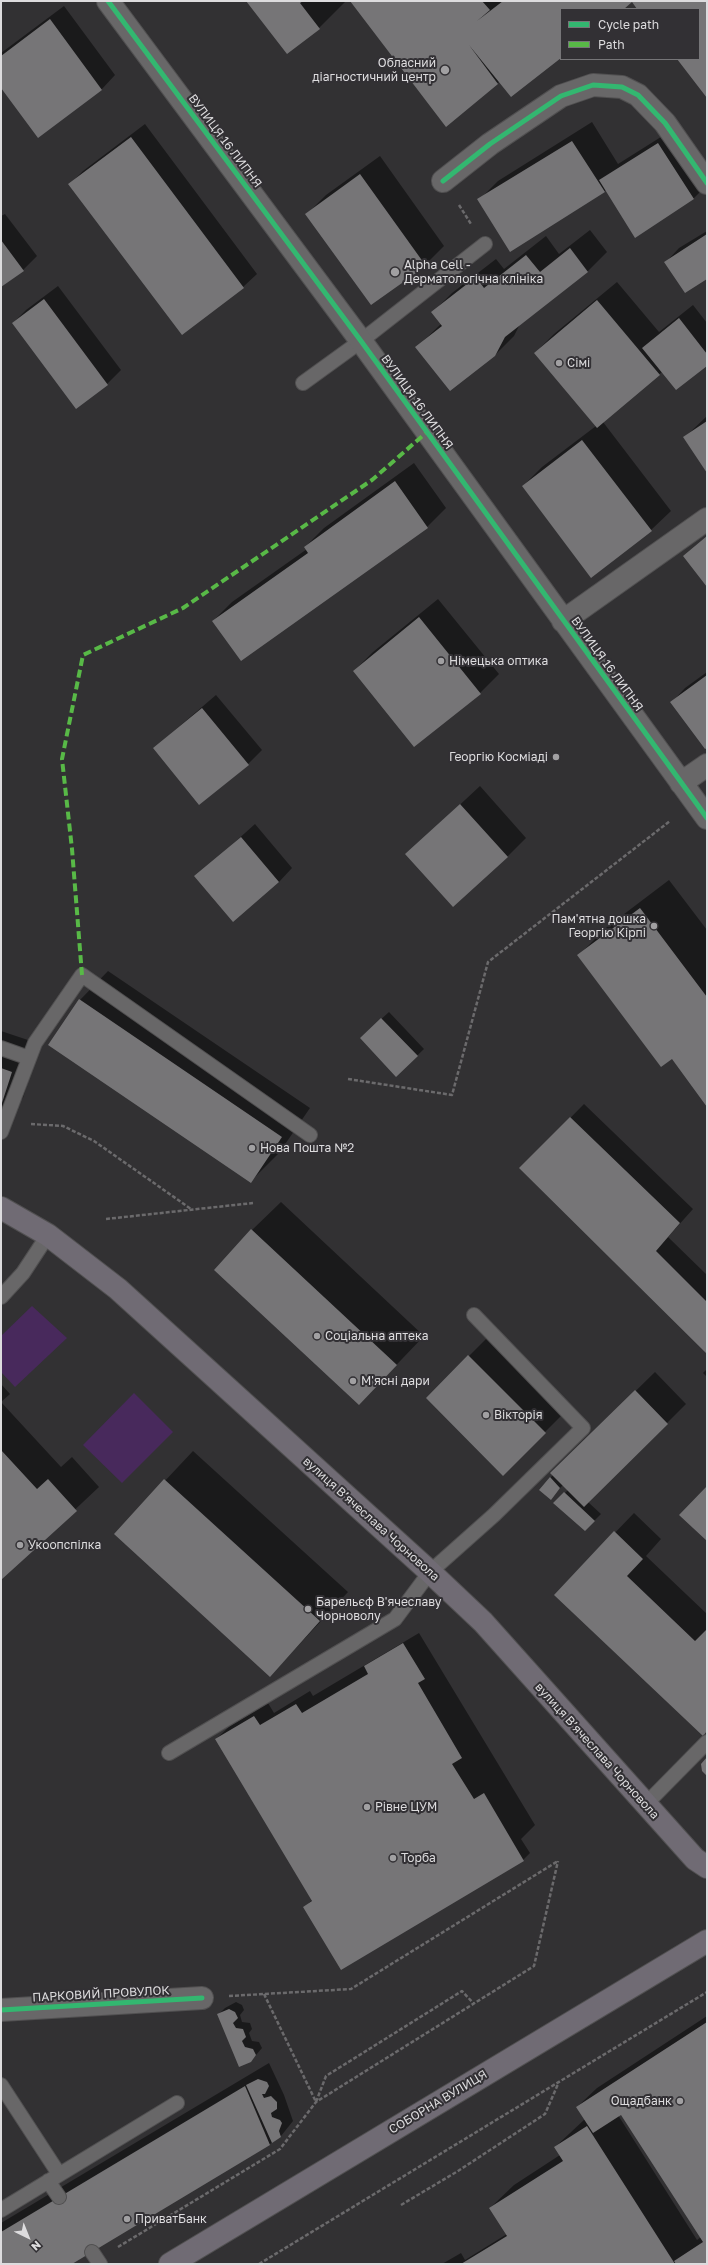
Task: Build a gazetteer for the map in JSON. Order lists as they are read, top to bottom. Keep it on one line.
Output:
{"streets":{"main road":["вулиця Вʼячеслава Чорновола","СОБОРНА ВУЛИЦЯ"],"street":["ВУЛИЦЯ 16 ЛИПНЯ","ПАРКОВИЙ ПРОВУЛОК"]},"places":["Обласний діагностичний центр","Alpha Cell - Дерматологічна клініка","Сімі","Німецька оптика","Георгію Косміаді","Пам'ятна дошка Георгію Кірпі","Нова Пошта №2","Соціальна аптека","М'ясні дари","Вікторія","Укоопспілка","Барельєф В'ячеславу Чорноволу","Рівне ЦУМ","Торба","Ощадбанк","ПриватБанк"],"legend":["Cycle path","Path"],"north":"bottom right"}
